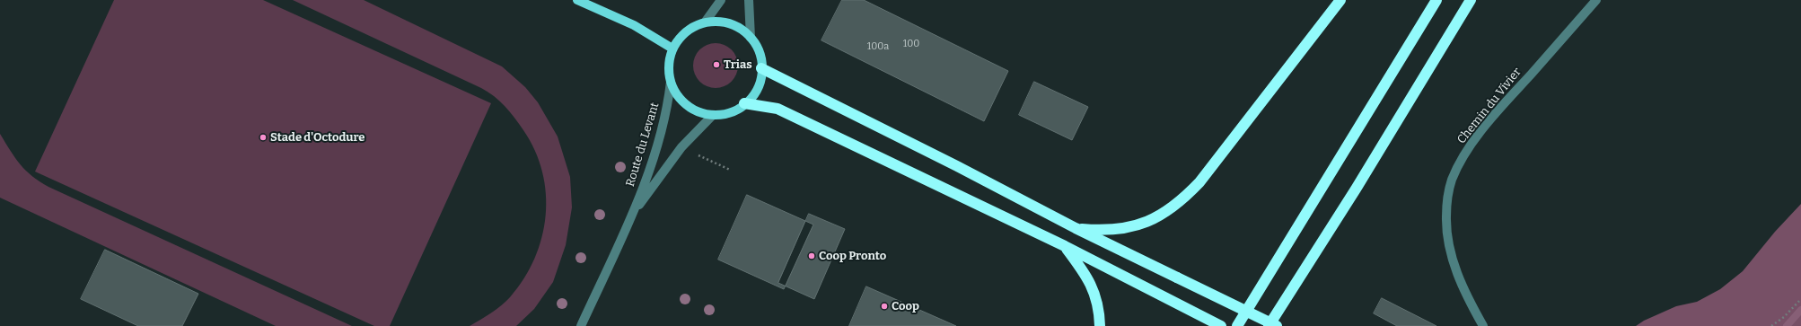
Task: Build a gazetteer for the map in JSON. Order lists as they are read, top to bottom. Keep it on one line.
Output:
{"streets":{"street":["Chemin du Vivier","Route du Levant"]},"places":["Trias","Stade d'Octodure","Coop Pronto","Coop"],"house_numbers":["100","100a"]}
